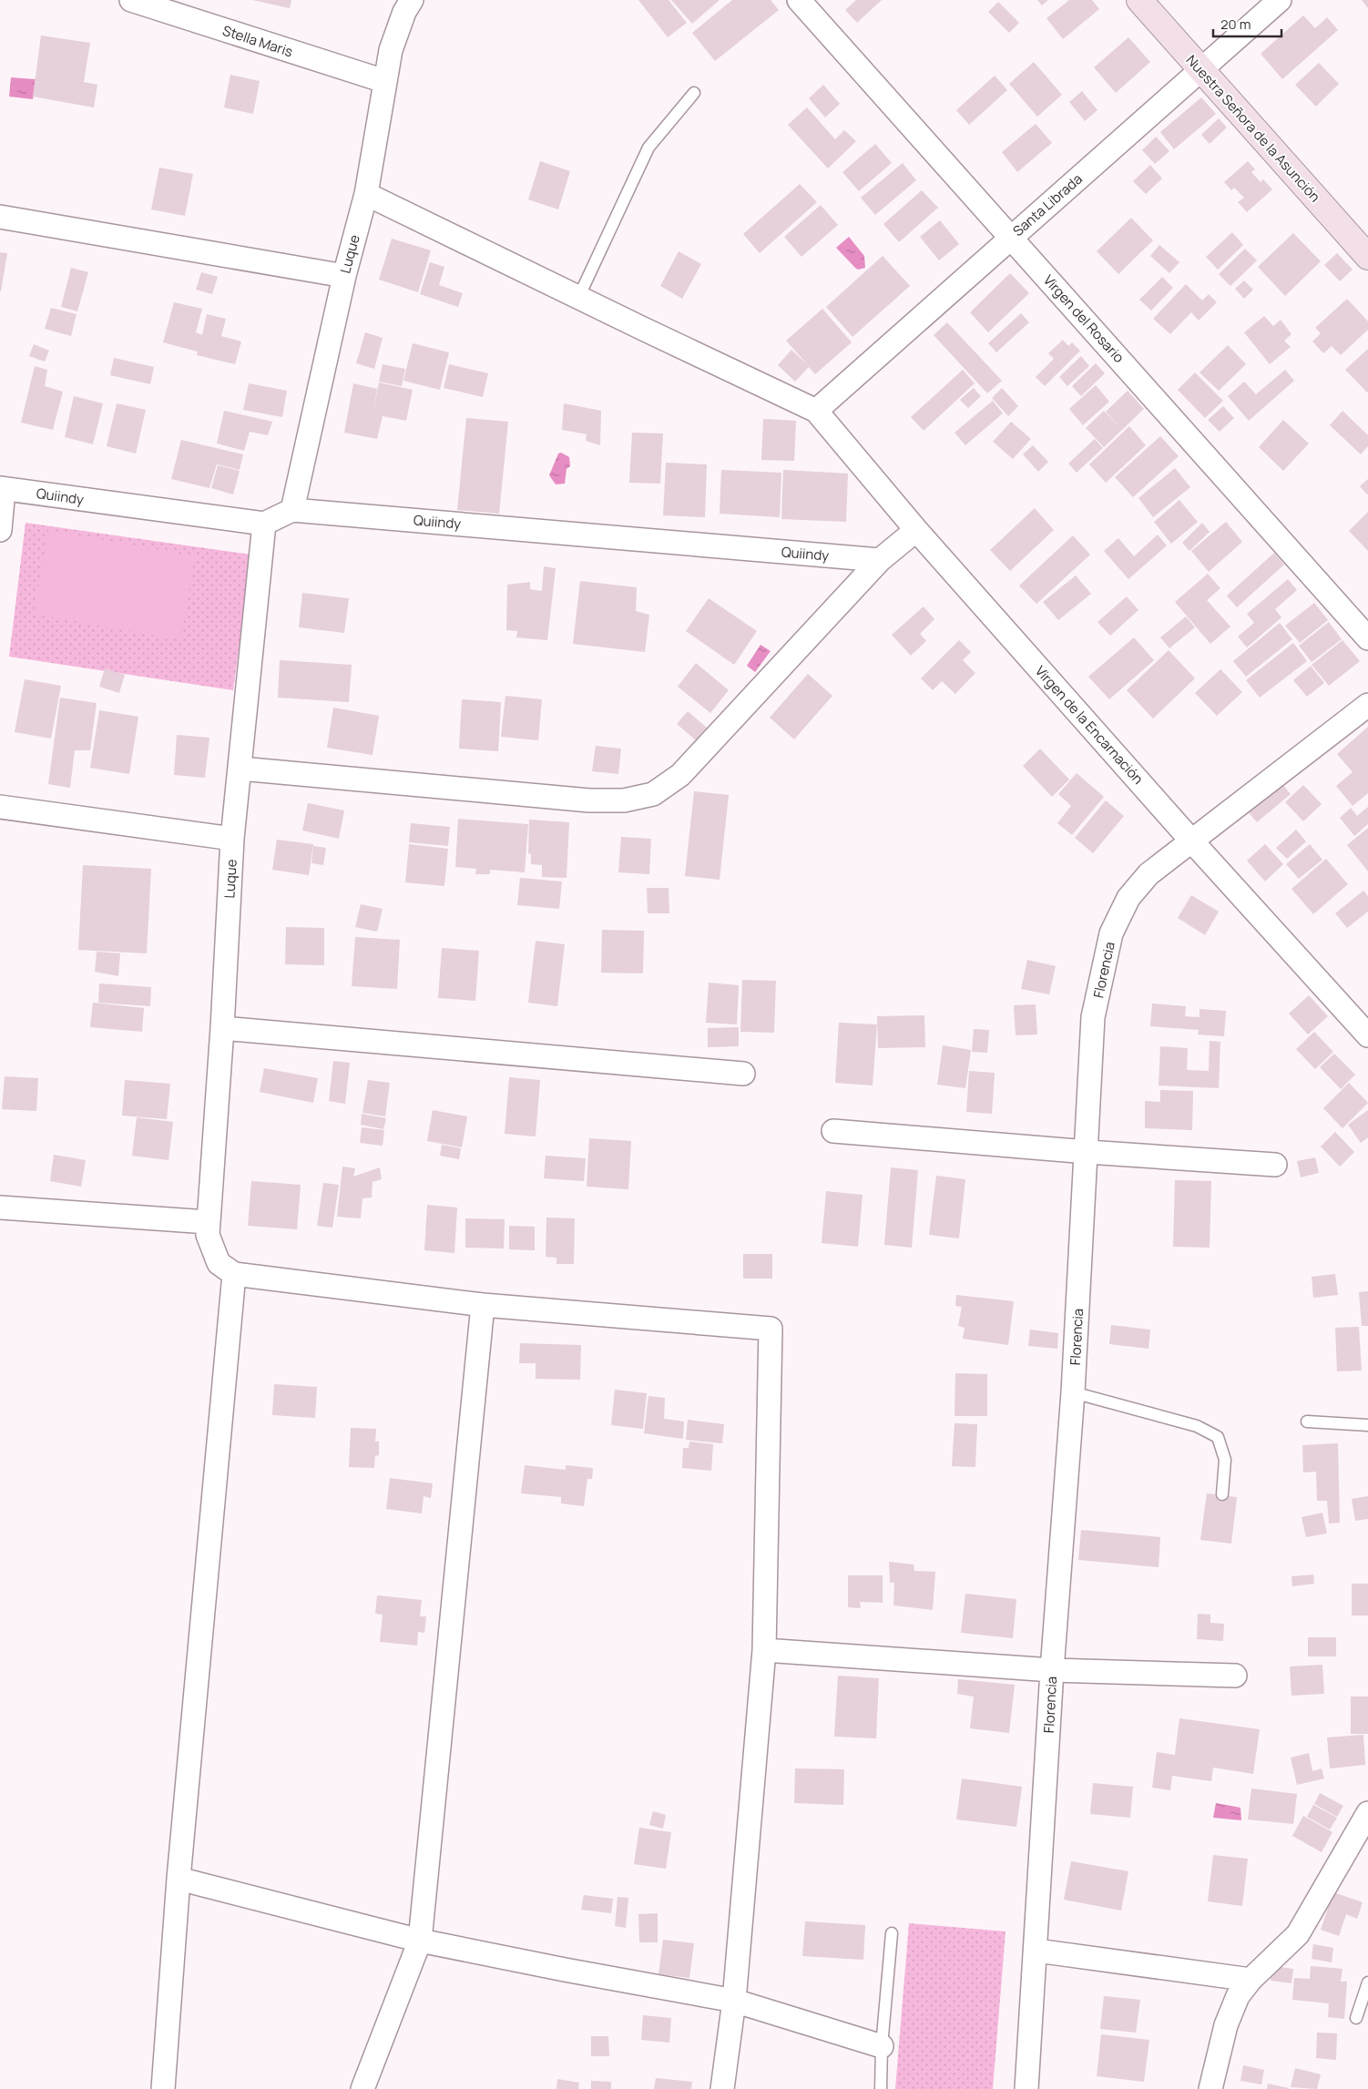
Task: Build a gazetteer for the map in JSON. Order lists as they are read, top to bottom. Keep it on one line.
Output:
{"streets":{"street":["Stella Maris","Nuestra Señora de la Asunción","Santa Librada","Luque","Virgen del Rosario","Quiindy","Virgen de la Encarnación","Florencia"]},"crossings":[["Stella Maris","Luque"],["Nuestra Señora de la Asunción","Santa Librada"],["Santa Librada","Virgen del Rosario"],["Santa Librada","Virgen de la Encarnación"],["Luque","Quiindy"],["Virgen de la Encarnación","Florencia"]],"scale_bar":"20 m"}
